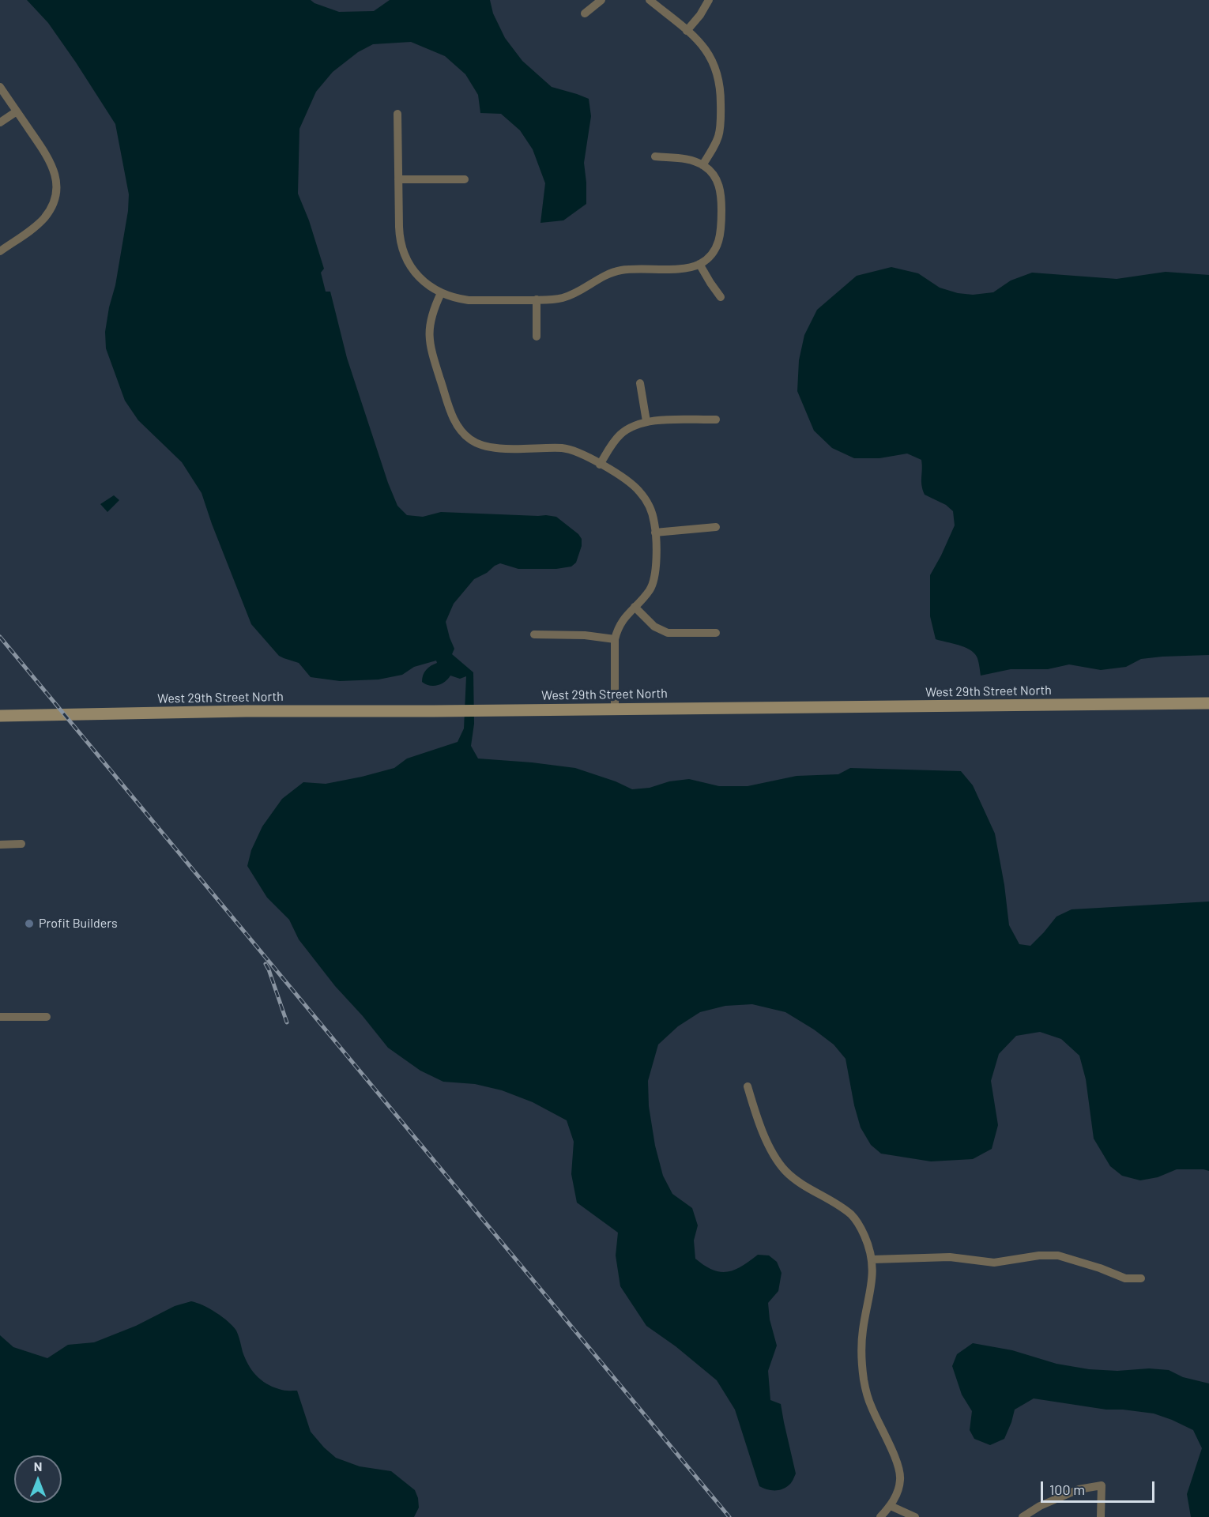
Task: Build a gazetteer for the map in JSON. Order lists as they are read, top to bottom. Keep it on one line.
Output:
{"streets":{"main road":["West 29th Street North"]},"places":["Profit Builders"],"scale_bar":"100 m","north":"top"}
